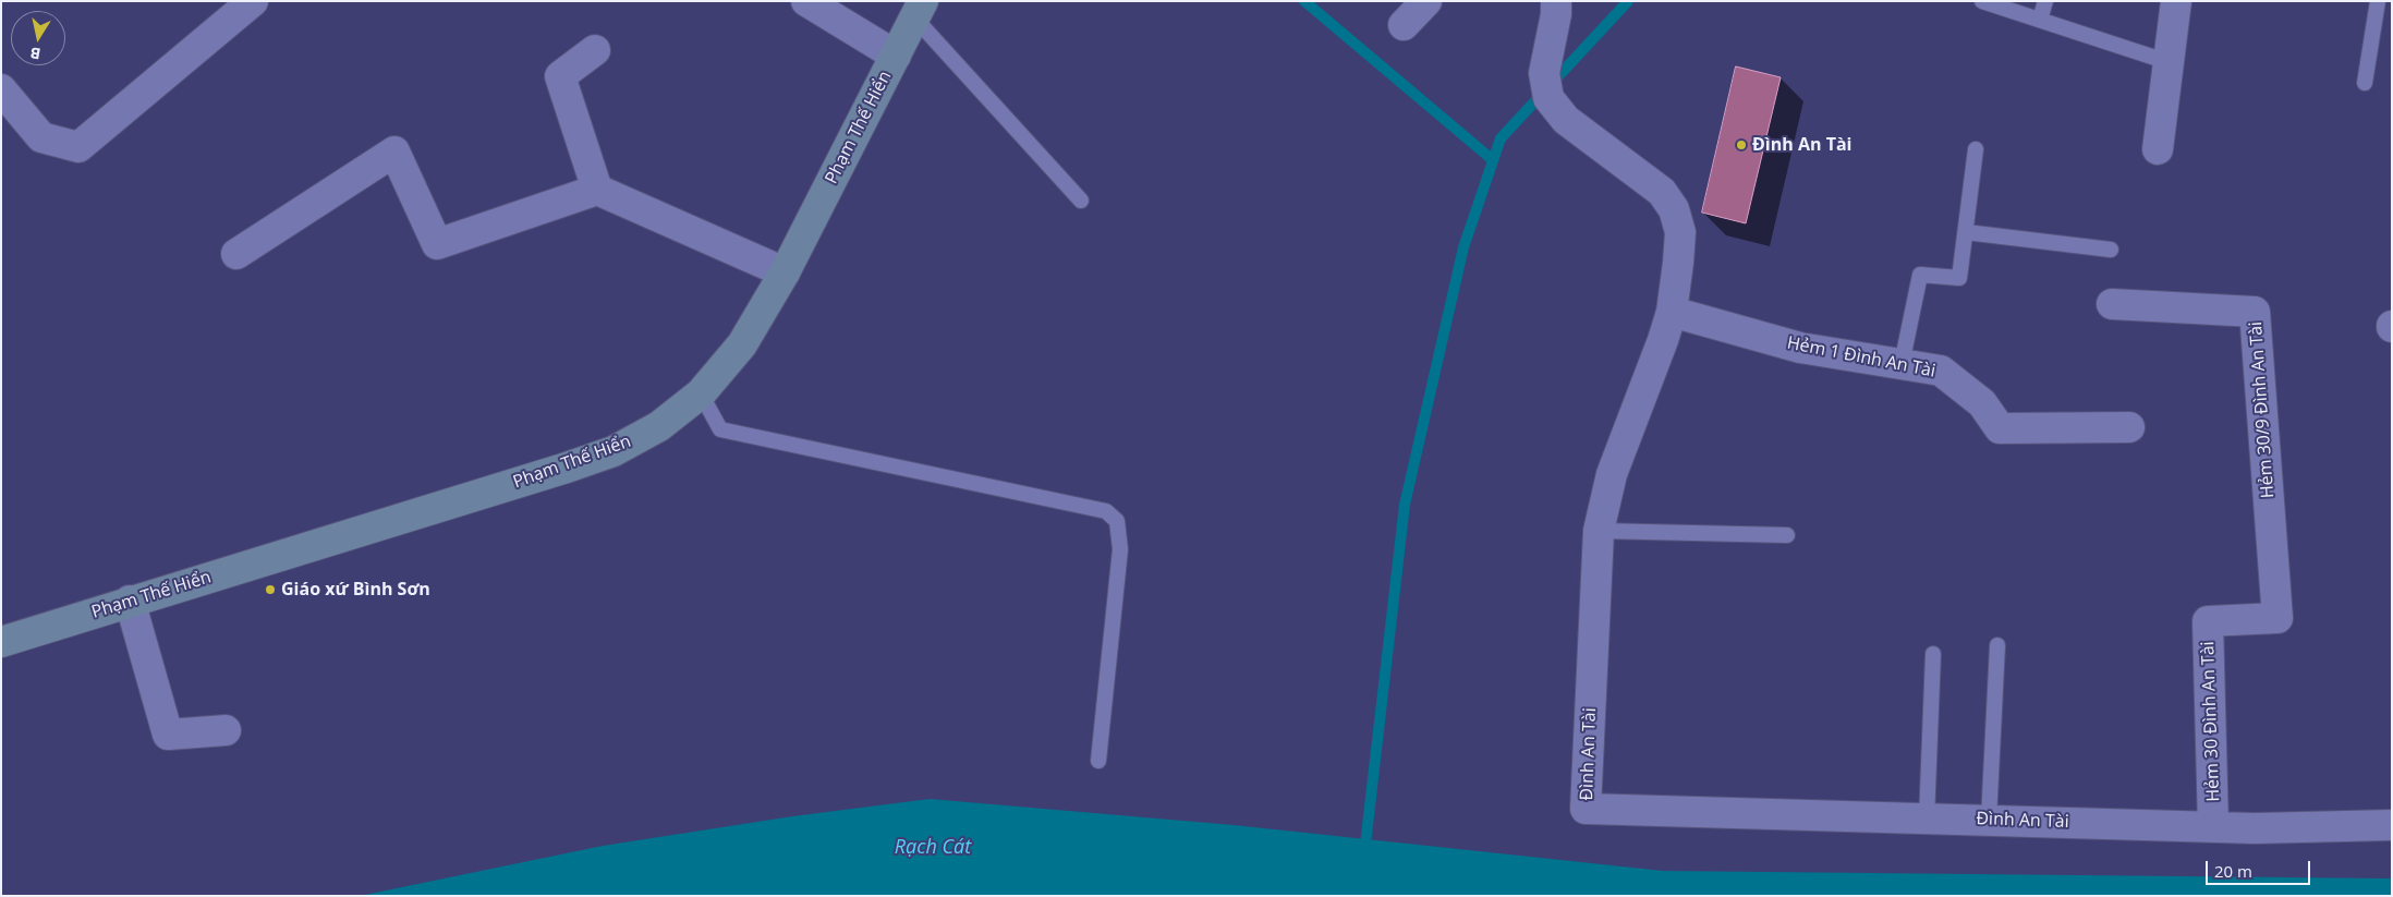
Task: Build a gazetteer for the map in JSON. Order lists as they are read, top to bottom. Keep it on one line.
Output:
{"streets":{"main road":["Phạm Thế Hiển"],"street":["Hẻm 1 Đình An Tài","Hẻm 30/9 Đình An Tài","Hẻm 30 Đình An Tài","Đình An Tài"]},"crossings":[["Hẻm 1 Đình An Tài","Đình An Tài"],["Hẻm 30/9 Đình An Tài","Hẻm 30 Đình An Tài"],["Hẻm 30 Đình An Tài","Đình An Tài"]],"water":["Rạch Cát"],"places":["Đình An Tài","Giáo xứ Bình Sơn"],"scale_bar":"20 m","north":"bottom"}
